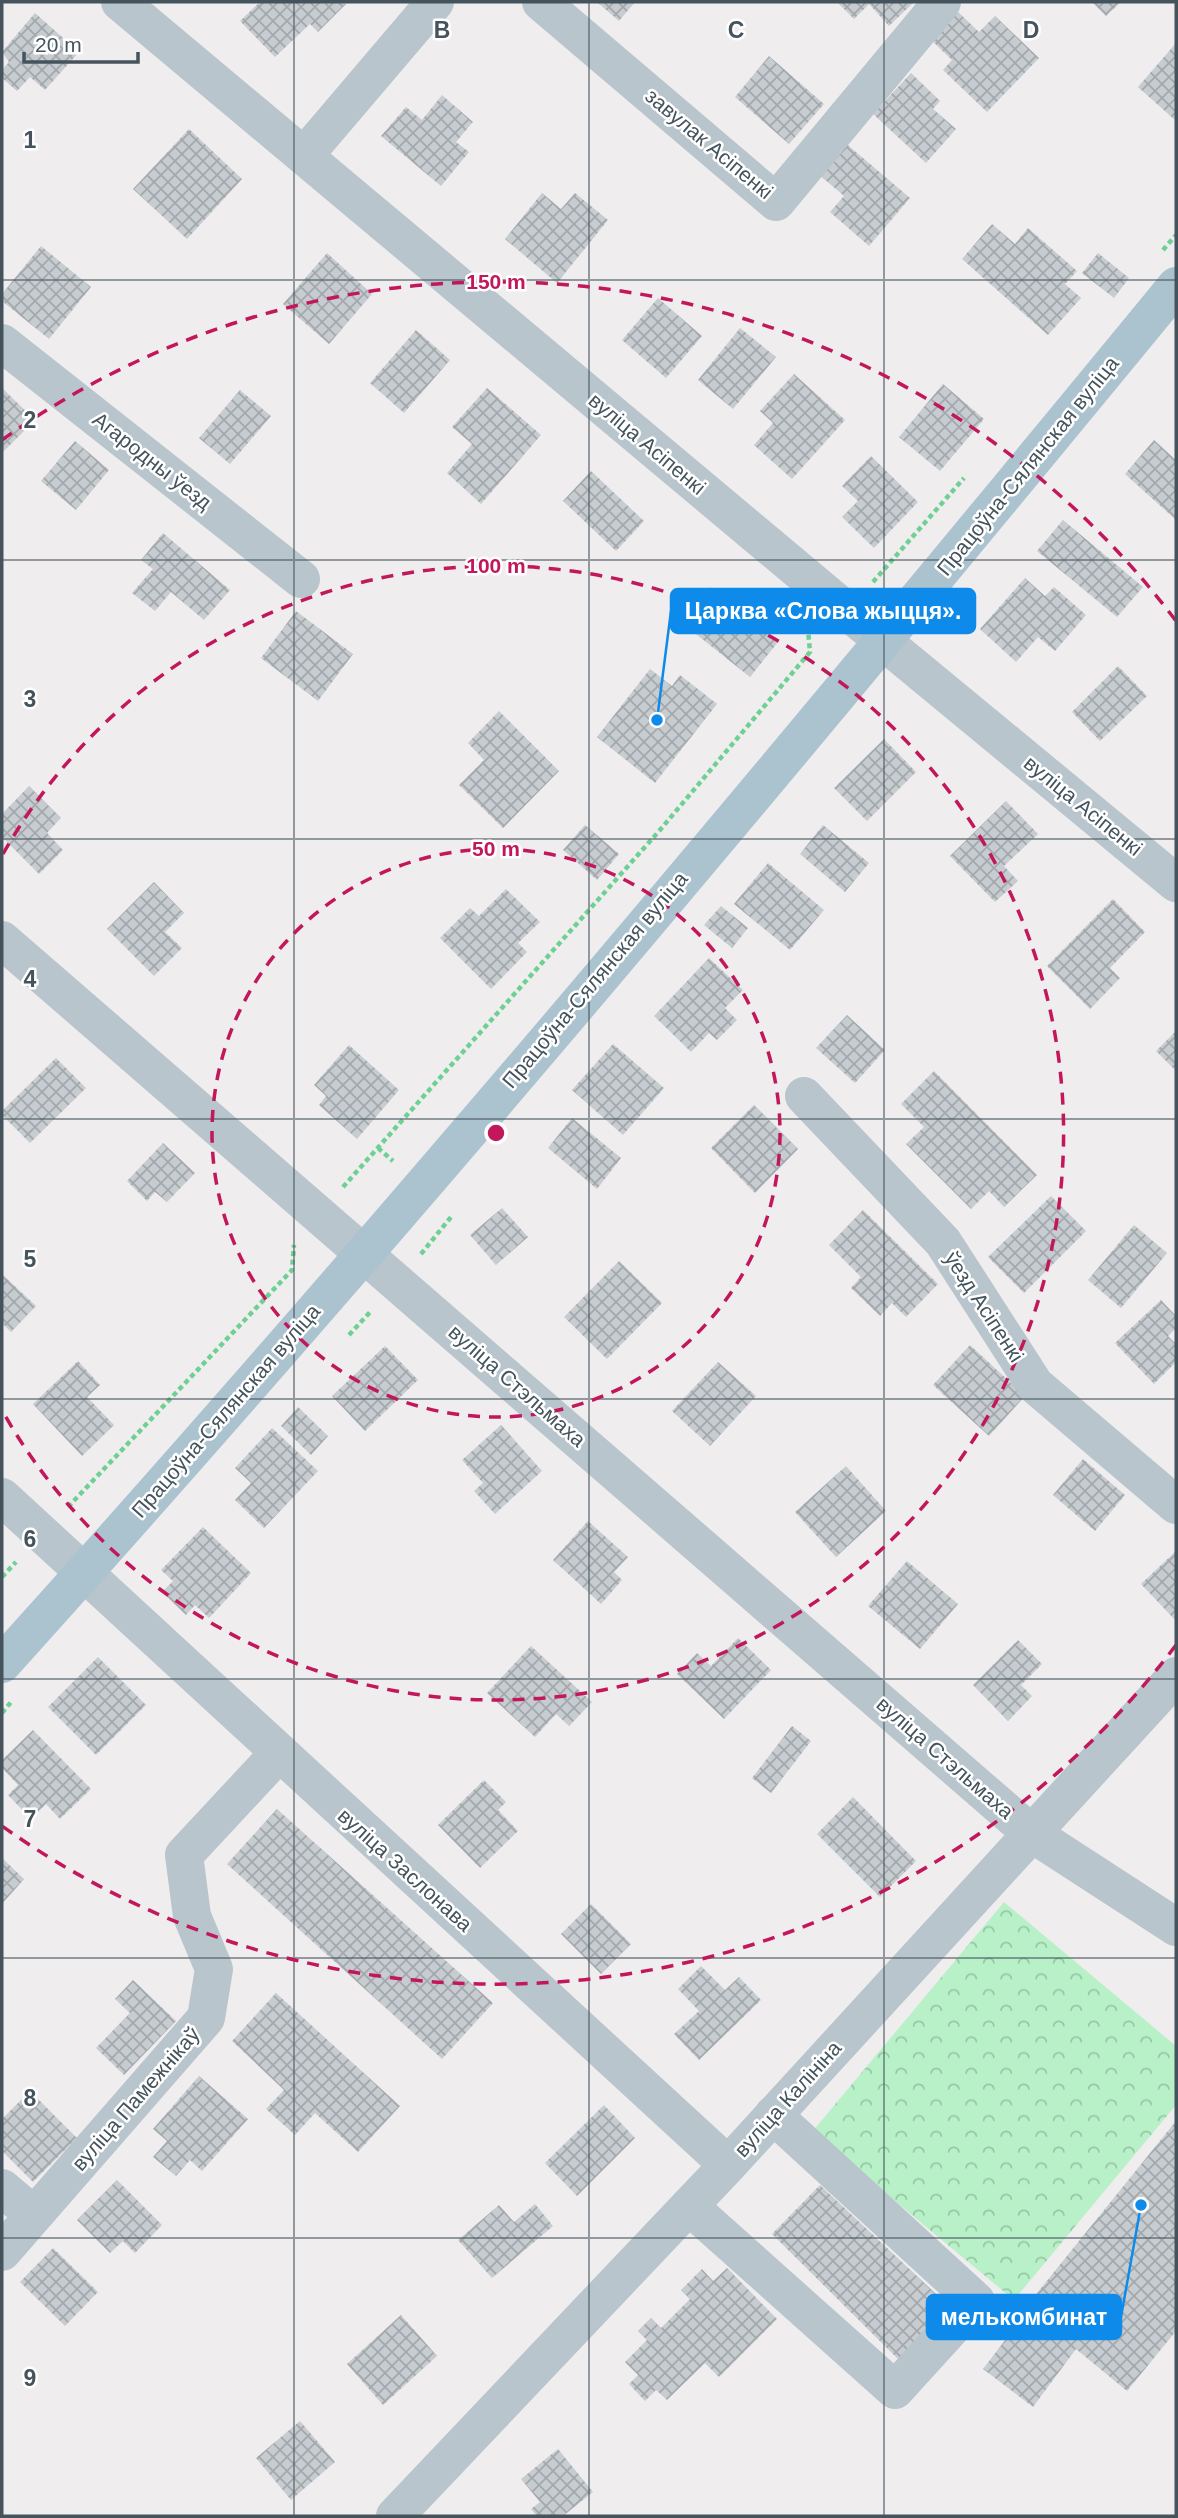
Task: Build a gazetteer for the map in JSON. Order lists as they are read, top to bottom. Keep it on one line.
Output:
{"streets":{"main road":["Працоўна-Сялянская вуліца"],"street":["завулак Асіпенкі","вуліца Асіпенкі","Агародны ўезд","ўезд Асіпенкі","вуліца Стэльмаха","вуліца Заслонава","вуліца Памежнікаў","вуліца Калініна"]},"crossings":[["вуліца Асіпенкі","Працоўна-Сялянская вуліца"],["Працоўна-Сялянская вуліца","вуліца Стэльмаха"],["Працоўна-Сялянская вуліца","вуліца Заслонава"],["вуліца Стэльмаха","вуліца Калініна"],["вуліца Заслонава","вуліца Памежнікаў"],["вуліца Заслонава","вуліца Калініна"]],"places":["Царква «Слова жыцця».","мелькомбинат"],"scale_bar":"20 m","grid":{"columns":["B","C","D"],"rows":["1","2","3","4","5","6","7","8","9"]},"rings":["150 m","100 m","50 m"]}
